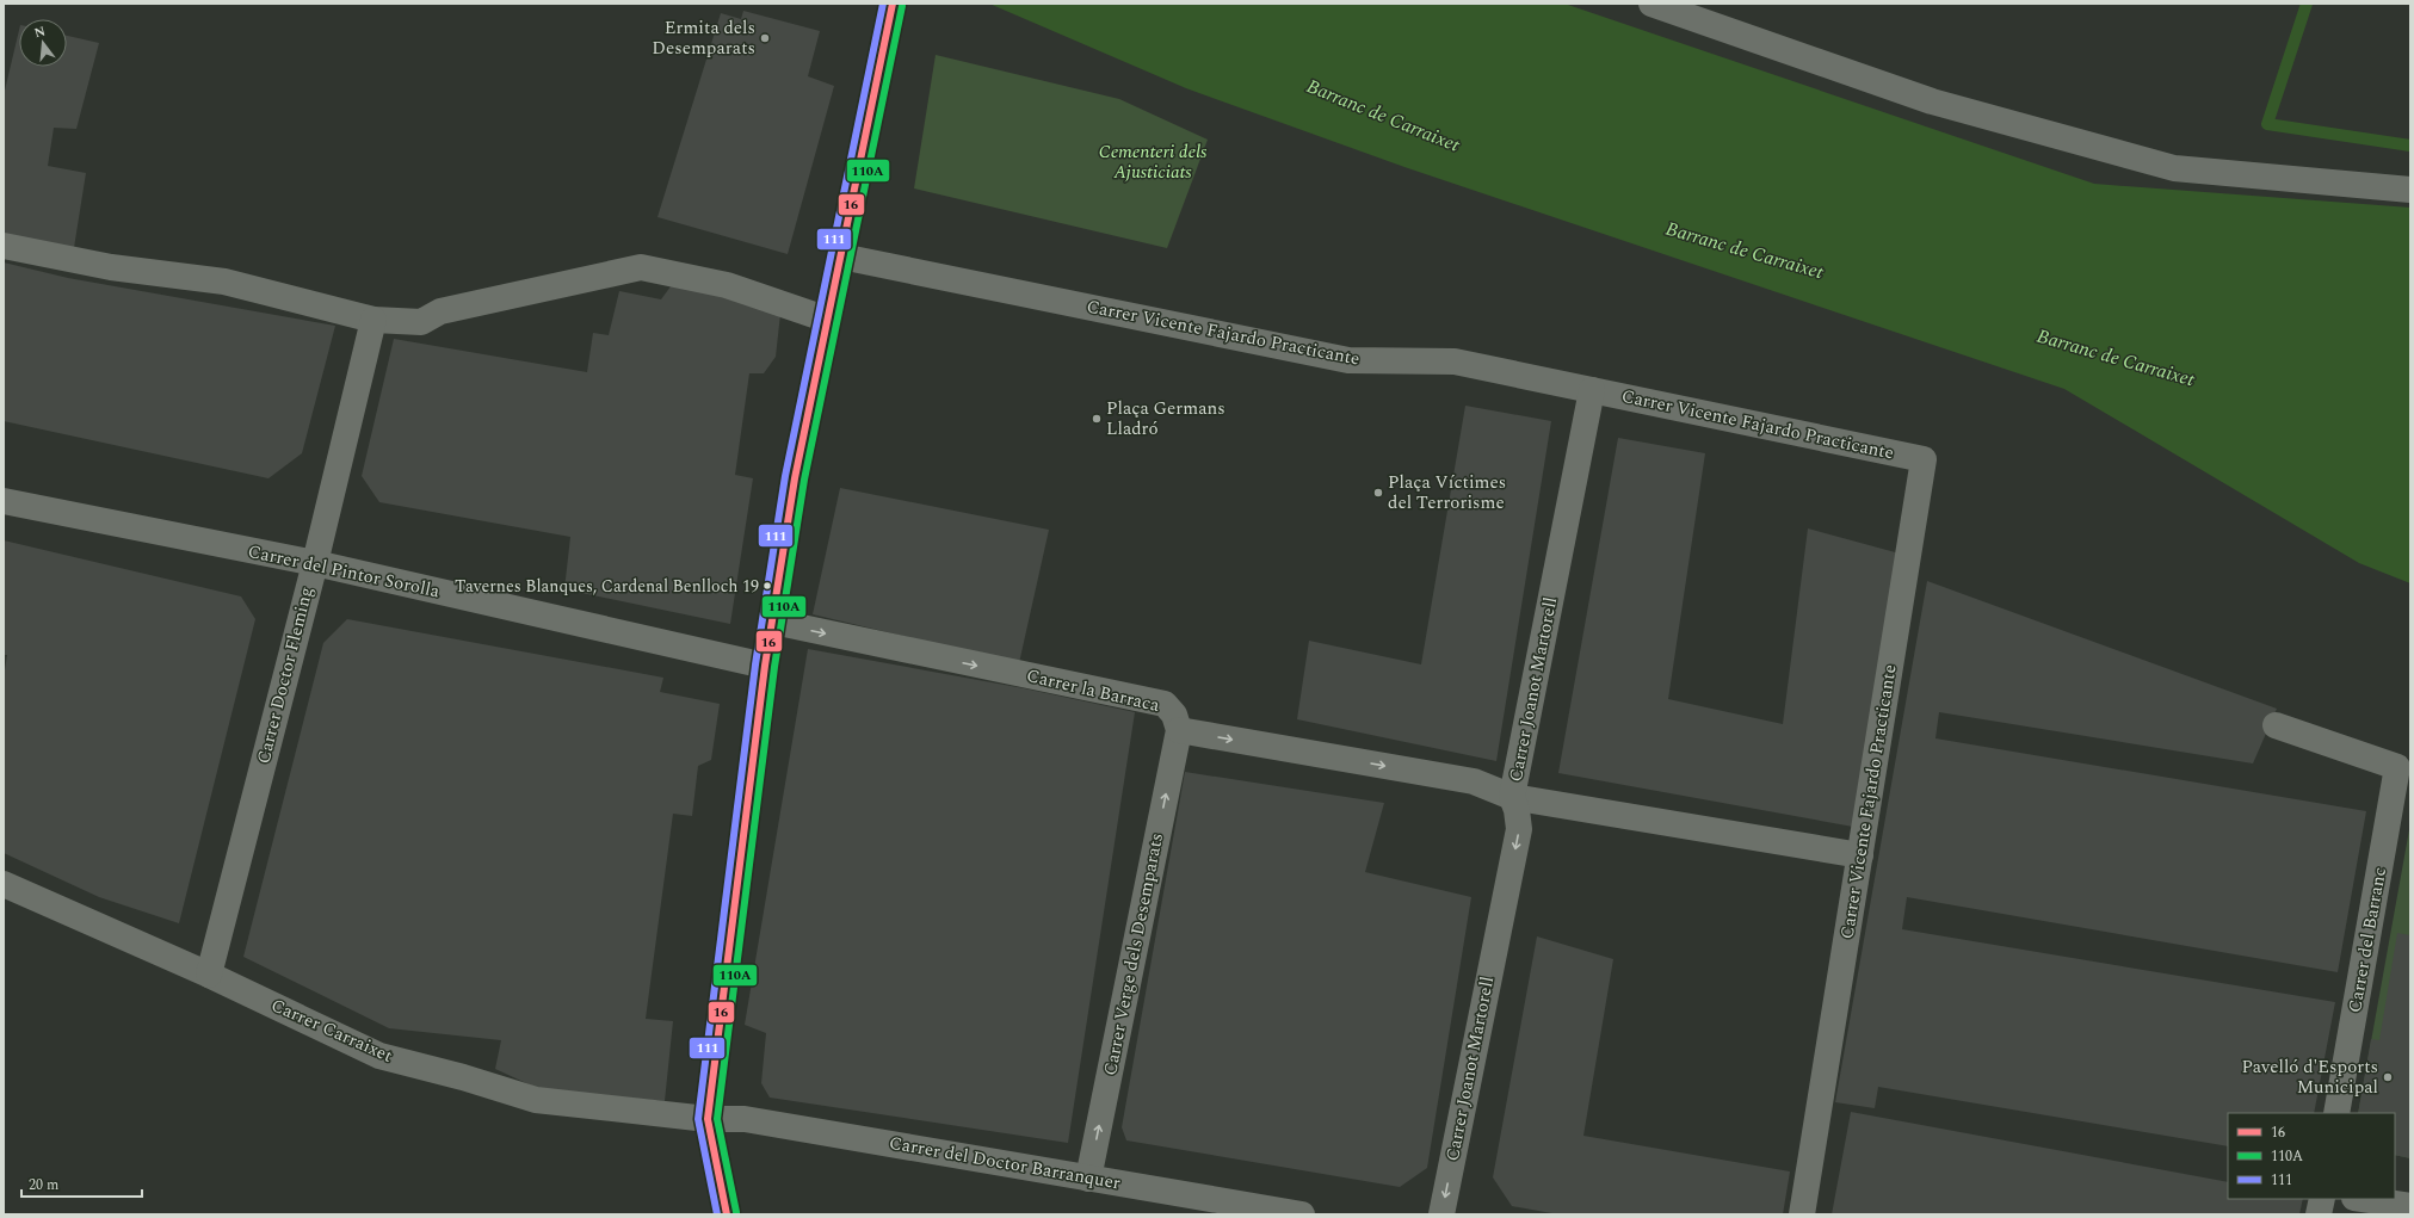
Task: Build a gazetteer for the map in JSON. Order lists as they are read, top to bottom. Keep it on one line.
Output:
{"streets":{"street":["Carrer Vicente Fajardo Practicante","Carrer del Pintor Sorolla","Carrer Doctor Fleming","Carrer Joanot Martorell","Carrer la Barraca","Carrer del Barranc","Carrer Verge dels Desemparats","Carrer Carraixet","Carrer del Doctor Barranquer"]},"crossings":[["Carrer Vicente Fajardo Practicante","Carrer Joanot Martorell"],["Carrer Vicente Fajardo Practicante","Carrer la Barraca"],["Carrer del Pintor Sorolla","Carrer Doctor Fleming"],["Carrer Doctor Fleming","Carrer Carraixet"],["Carrer Joanot Martorell","Carrer la Barraca"],["Carrer la Barraca","Carrer Verge dels Desemparats"],["Carrer Verge dels Desemparats","Carrer del Doctor Barranquer"],["Carrer Carraixet","Carrer del Doctor Barranquer"]],"one_way":["Carrer Joanot Martorell","Carrer la Barraca","Carrer Verge dels Desemparats"],"water":["Barranc de Carraixet"],"parks":["Cementeri dels Ajusticiats"],"places":["Ermita dels Desemparats","Plaça Germans Lladró","Plaça Víctimes del Terrorisme","Tavernes Blanques, Cardenal Benlloch 19","Pavelló d'Esports Municipal"],"lines":["transit line 16","transit line 111","transit line 110A"],"legend":["16","110A","111"],"scale_bar":"20 m","north":"top"}
